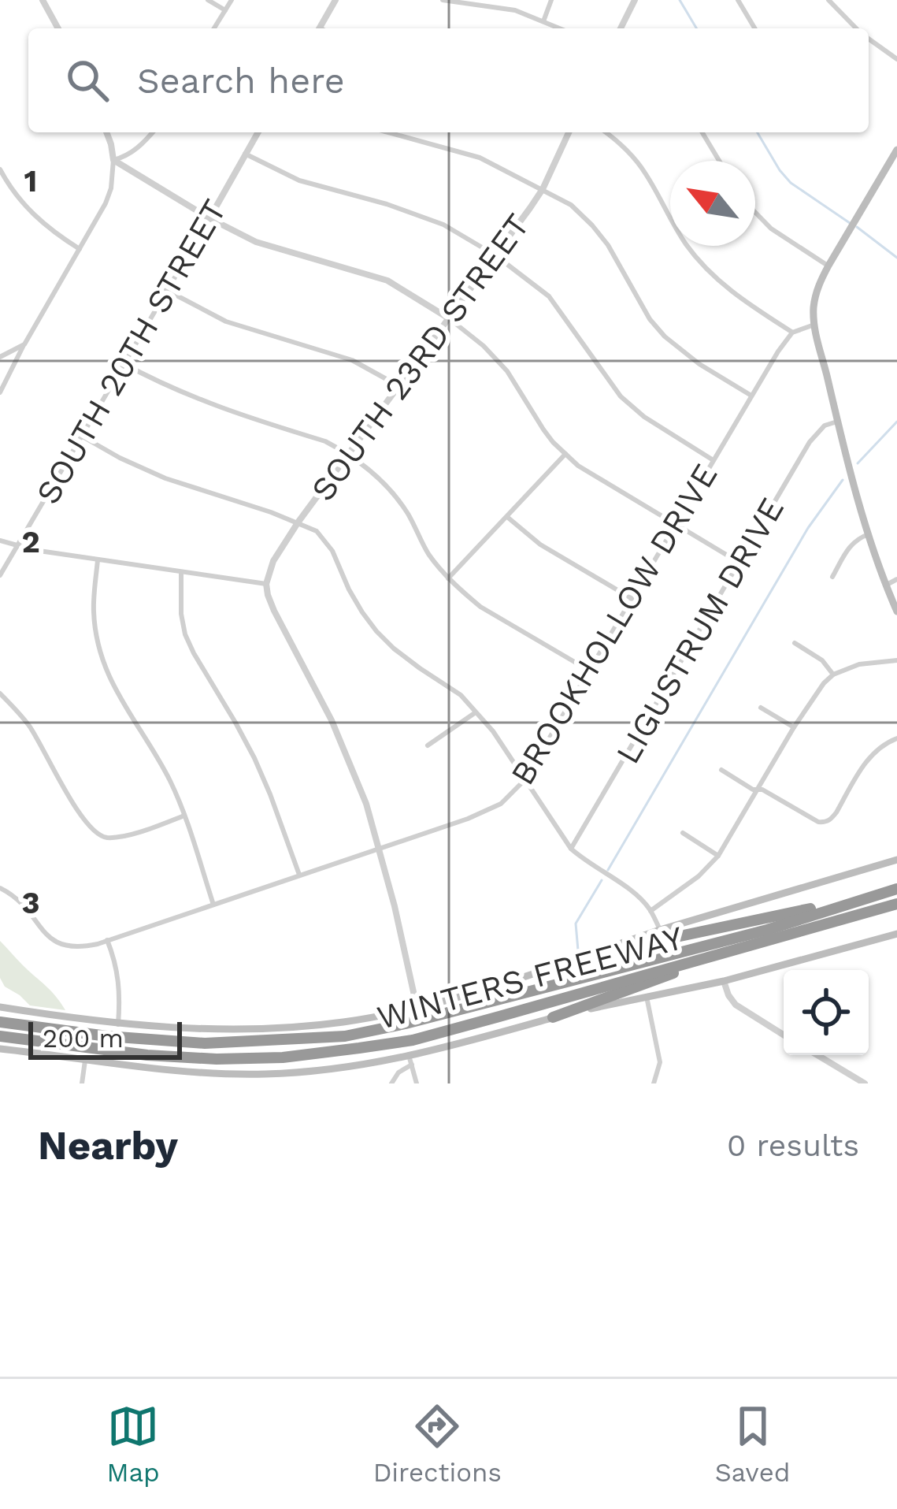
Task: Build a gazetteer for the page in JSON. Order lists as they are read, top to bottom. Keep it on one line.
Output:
{"streets":{"highway":["WINTERS FREEWAY"],"street":["SOUTH 20TH STREET","SOUTH 23RD STREET","BROOKHOLLOW DRIVE","LIGUSTRUM DRIVE"]},"scale_bar":"200 m","north":"top left","page":{"search":"Search here","scale":"200 m","heading":["Nearby","0 results"],"nav":["Map","Directions","Saved"]},"grid":{"rows":["1","2","3"]}}
